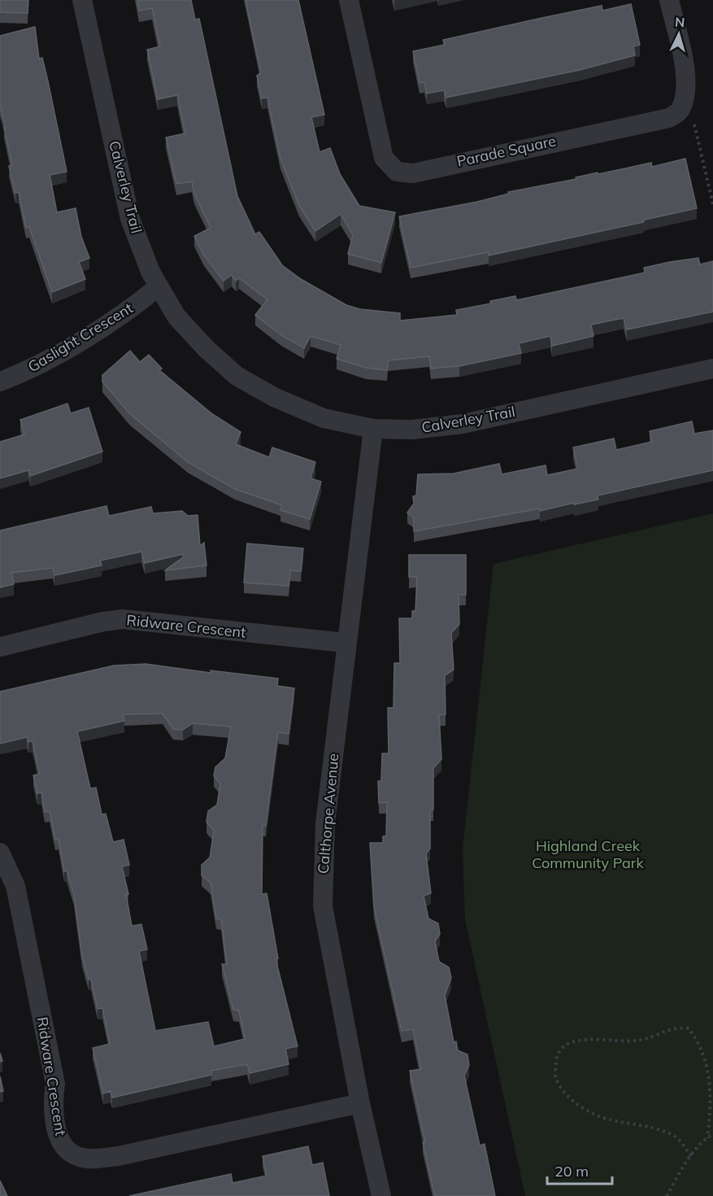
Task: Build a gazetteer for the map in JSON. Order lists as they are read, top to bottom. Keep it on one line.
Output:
{"streets":{"street":["Parade Square","Calverley Trail","Gaslight Crescent","Ridware Crescent","Calthorpe Avenue"]},"crossings":[["Calverley Trail","Gaslight Crescent"],["Calverley Trail","Calthorpe Avenue"],["Ridware Crescent","Calthorpe Avenue"]],"parks":["Highland Creek Community Park"],"scale_bar":"20 m","north":"top"}
